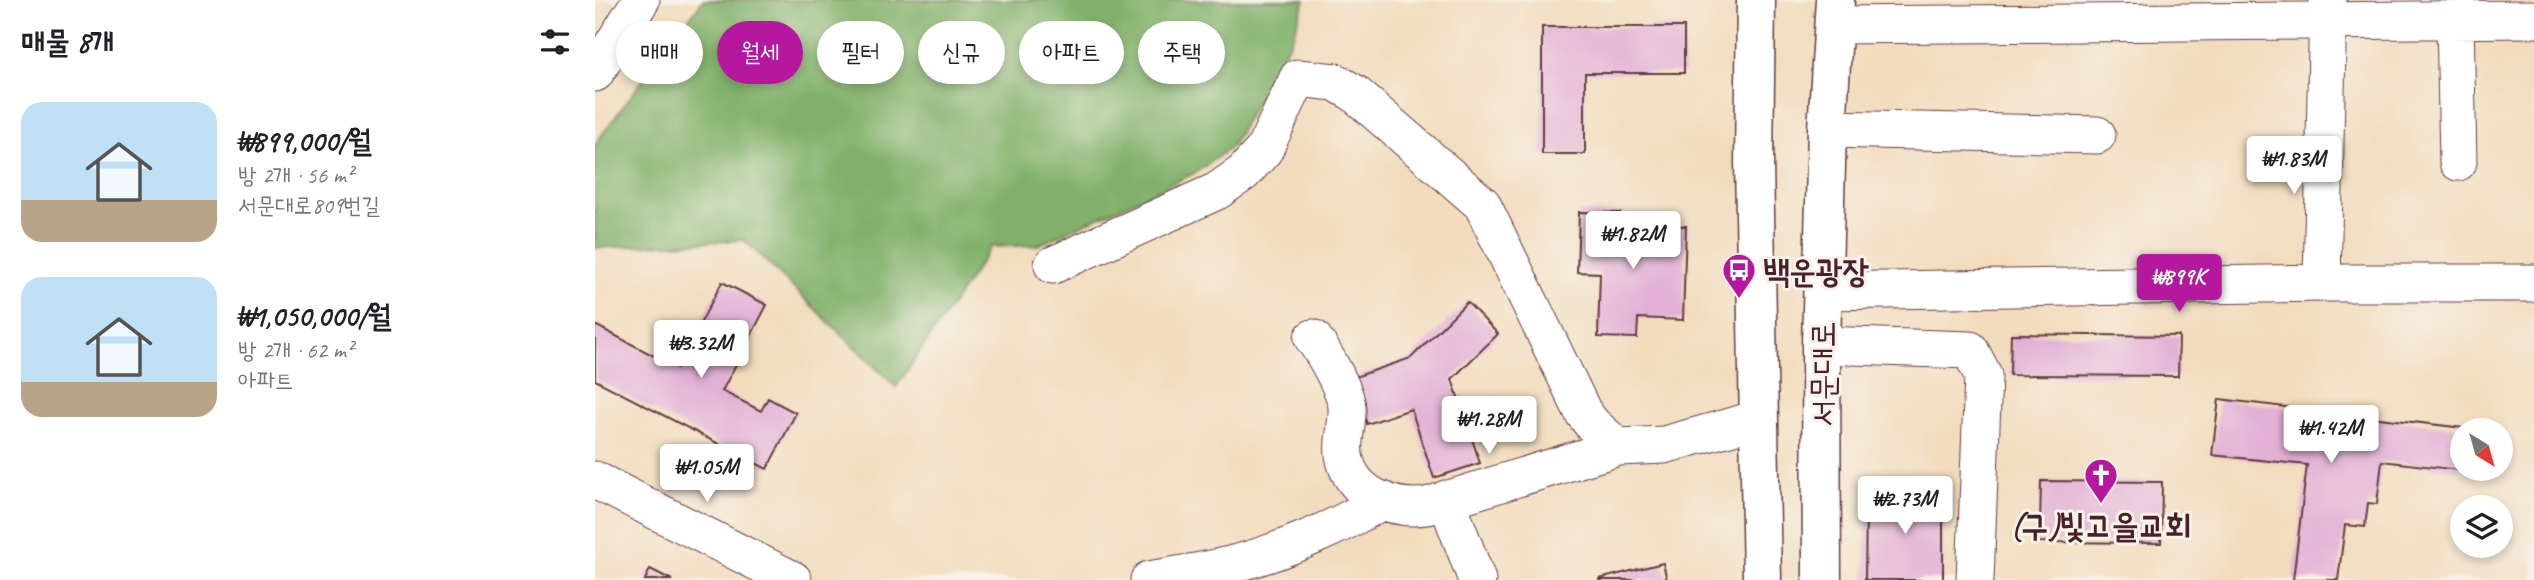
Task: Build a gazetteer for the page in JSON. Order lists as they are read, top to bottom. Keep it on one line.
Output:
{"streets":{"main road":["서문대로"]},"places":{"bus stop":["백운광장"],"church":["(구)빛고을교회"]},"north":"bottom right","page":{"heading":"매물 8개","chip":["매매","월세","필터","신규","아파트","주택"],"list":[{"name":"₩899,000/월","note":"방 2개 · 56 m² · 서문대로809번길"},{"name":"₩1,050,000/월","note":"방 2개 · 62 m² · 아파트"}],"price":["₩1.83M","₩1.82M","₩899K","₩3.32M","₩1.28M","₩1.42M","₩1.05M","₩2.73M"]}}
